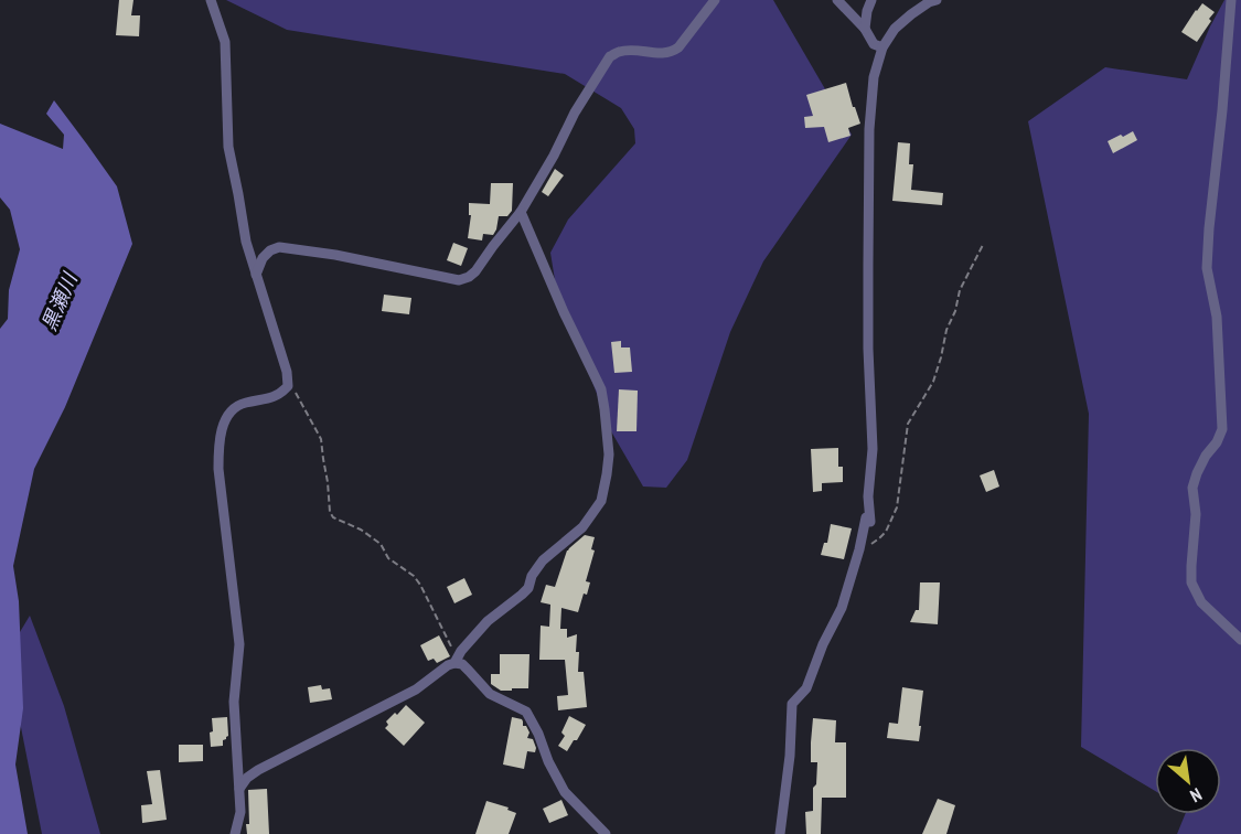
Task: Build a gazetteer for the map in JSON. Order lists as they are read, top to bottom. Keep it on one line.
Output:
{"water":["黒瀬川"],"north":"bottom right"}
